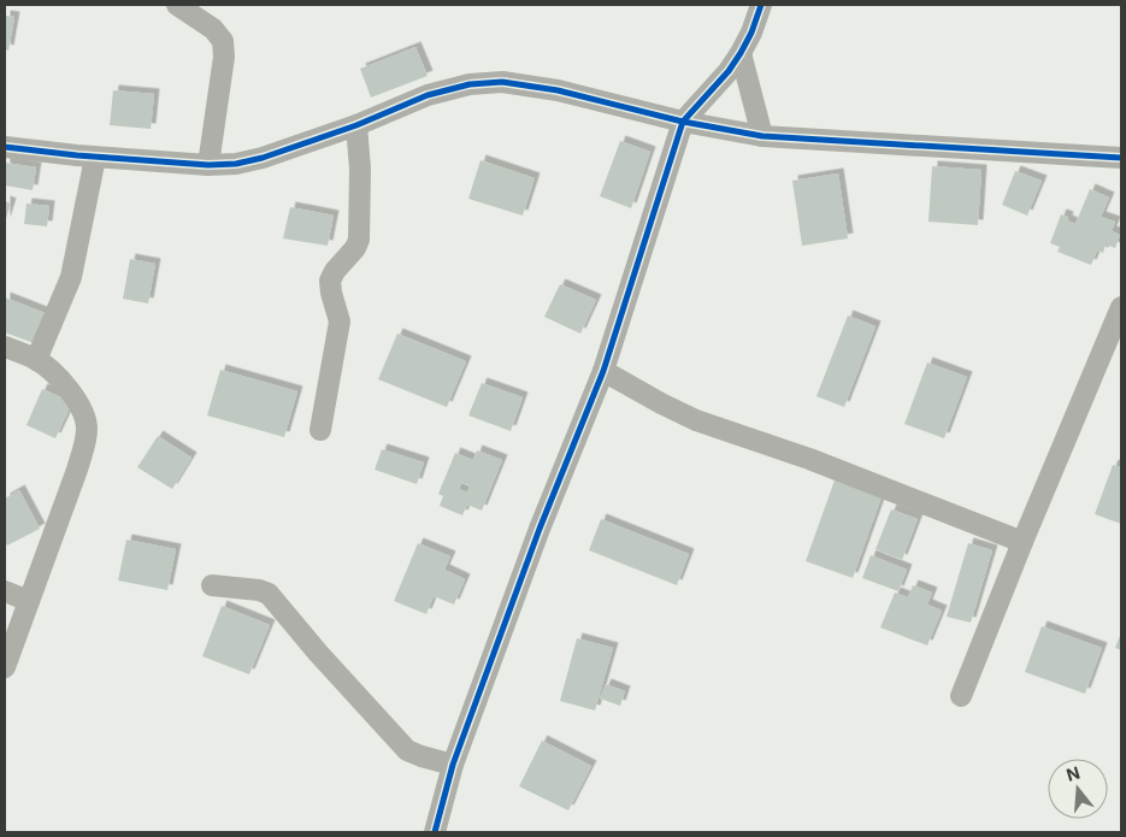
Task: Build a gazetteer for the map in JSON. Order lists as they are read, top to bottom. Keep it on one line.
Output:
{"north":"top"}
